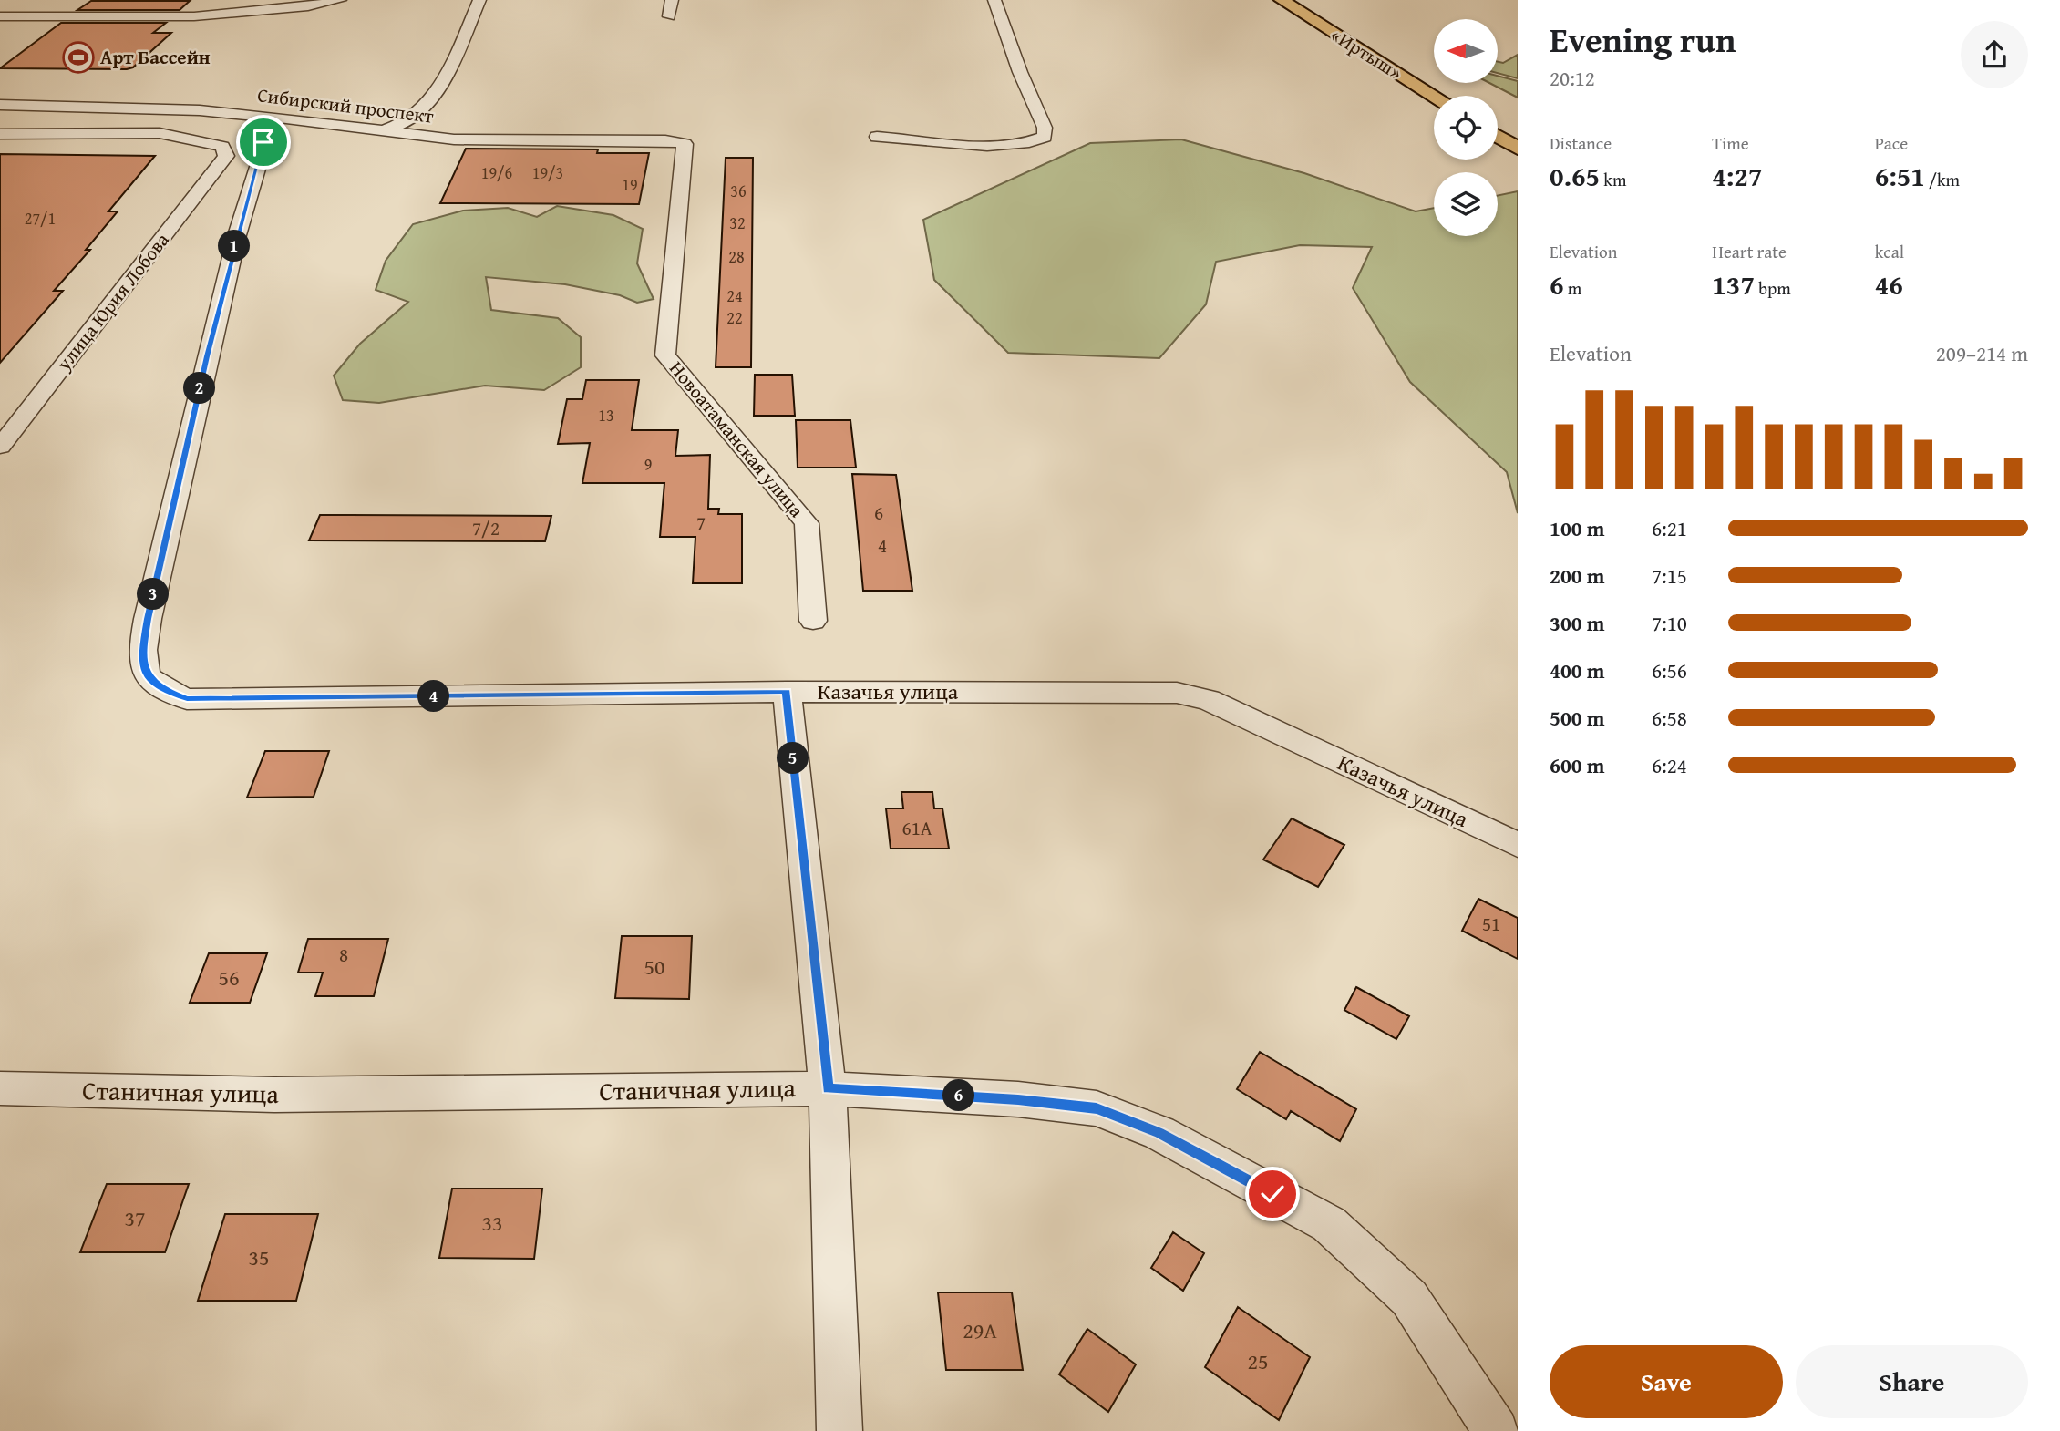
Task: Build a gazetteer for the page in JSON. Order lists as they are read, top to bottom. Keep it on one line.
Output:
{"streets":{"highway":["«Иртыш»"],"street":["Сибирский проспект","улица Юрия Лобова","Новоатаманская улица","Казачья улица","Станичная улица"]},"crossings":[["Сибирский проспект","Новоатаманская улица"],["Сибирский проспект","Казачья улица"]],"places":{"sports":["Арт Бассейн"]},"house_numbers":["19/6","19/3","19","36","27/1","32","28","24","22","13","9","6","7","7/2","4","61А","51","8","50","56","37","33","35","29А","25"],"north":"left","page":{"heading":["Evening run","20:12"],"stats":[["Distance","0.65 km"],["Time","4:27"],["Pace","6:51 /km"],["Elevation","6 m"],["Heart rate","137 bpm"],["kcal","46"]],"pins":["1","2","3","4","5","6"],"chart":["Elevation","209–214 m"],"list":[{"name":"100 m","note":"6:21"},{"name":"200 m","note":"7:15"},{"name":"300 m","note":"7:10"},{"name":"400 m","note":"6:56"},{"name":"500 m","note":"6:58"},{"name":"600 m","note":"6:24"}],"buttons":["Save","Share"]}}
